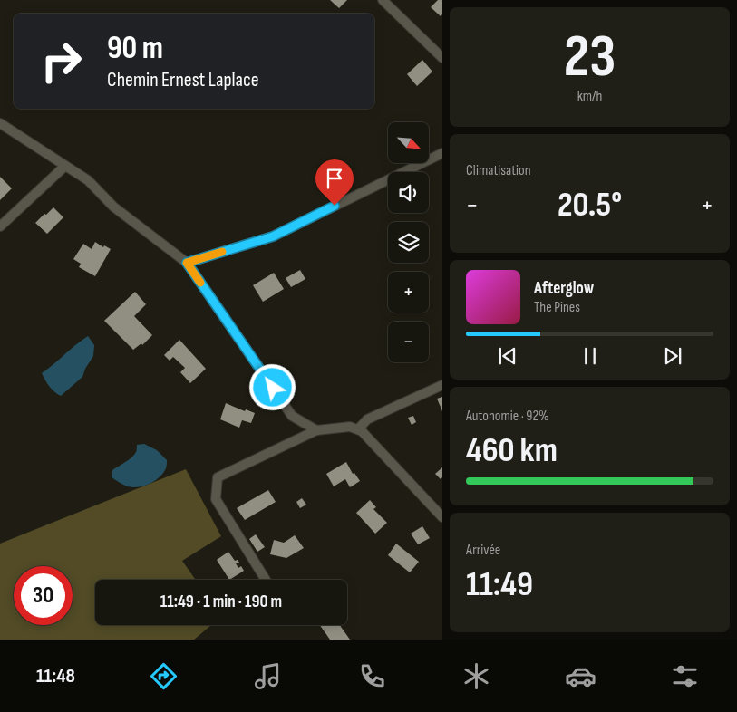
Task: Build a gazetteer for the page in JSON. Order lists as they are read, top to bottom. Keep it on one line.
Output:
{"north":"bottom right","page":{"tile":[["23","km/h"],"Climatisation",["Autonomie · 92%","460 km"],["Arrivée","11:49"]],"turn":["90 m","Chemin Ernest Laplace"],"map_buttons":["+","−"],"heat":["−","20.5°","+"],"song":["Afterglow","The Pines"],"limit":"30","trip":"11:49 · 1 min · 190 m","tabs":"11:48"}}
